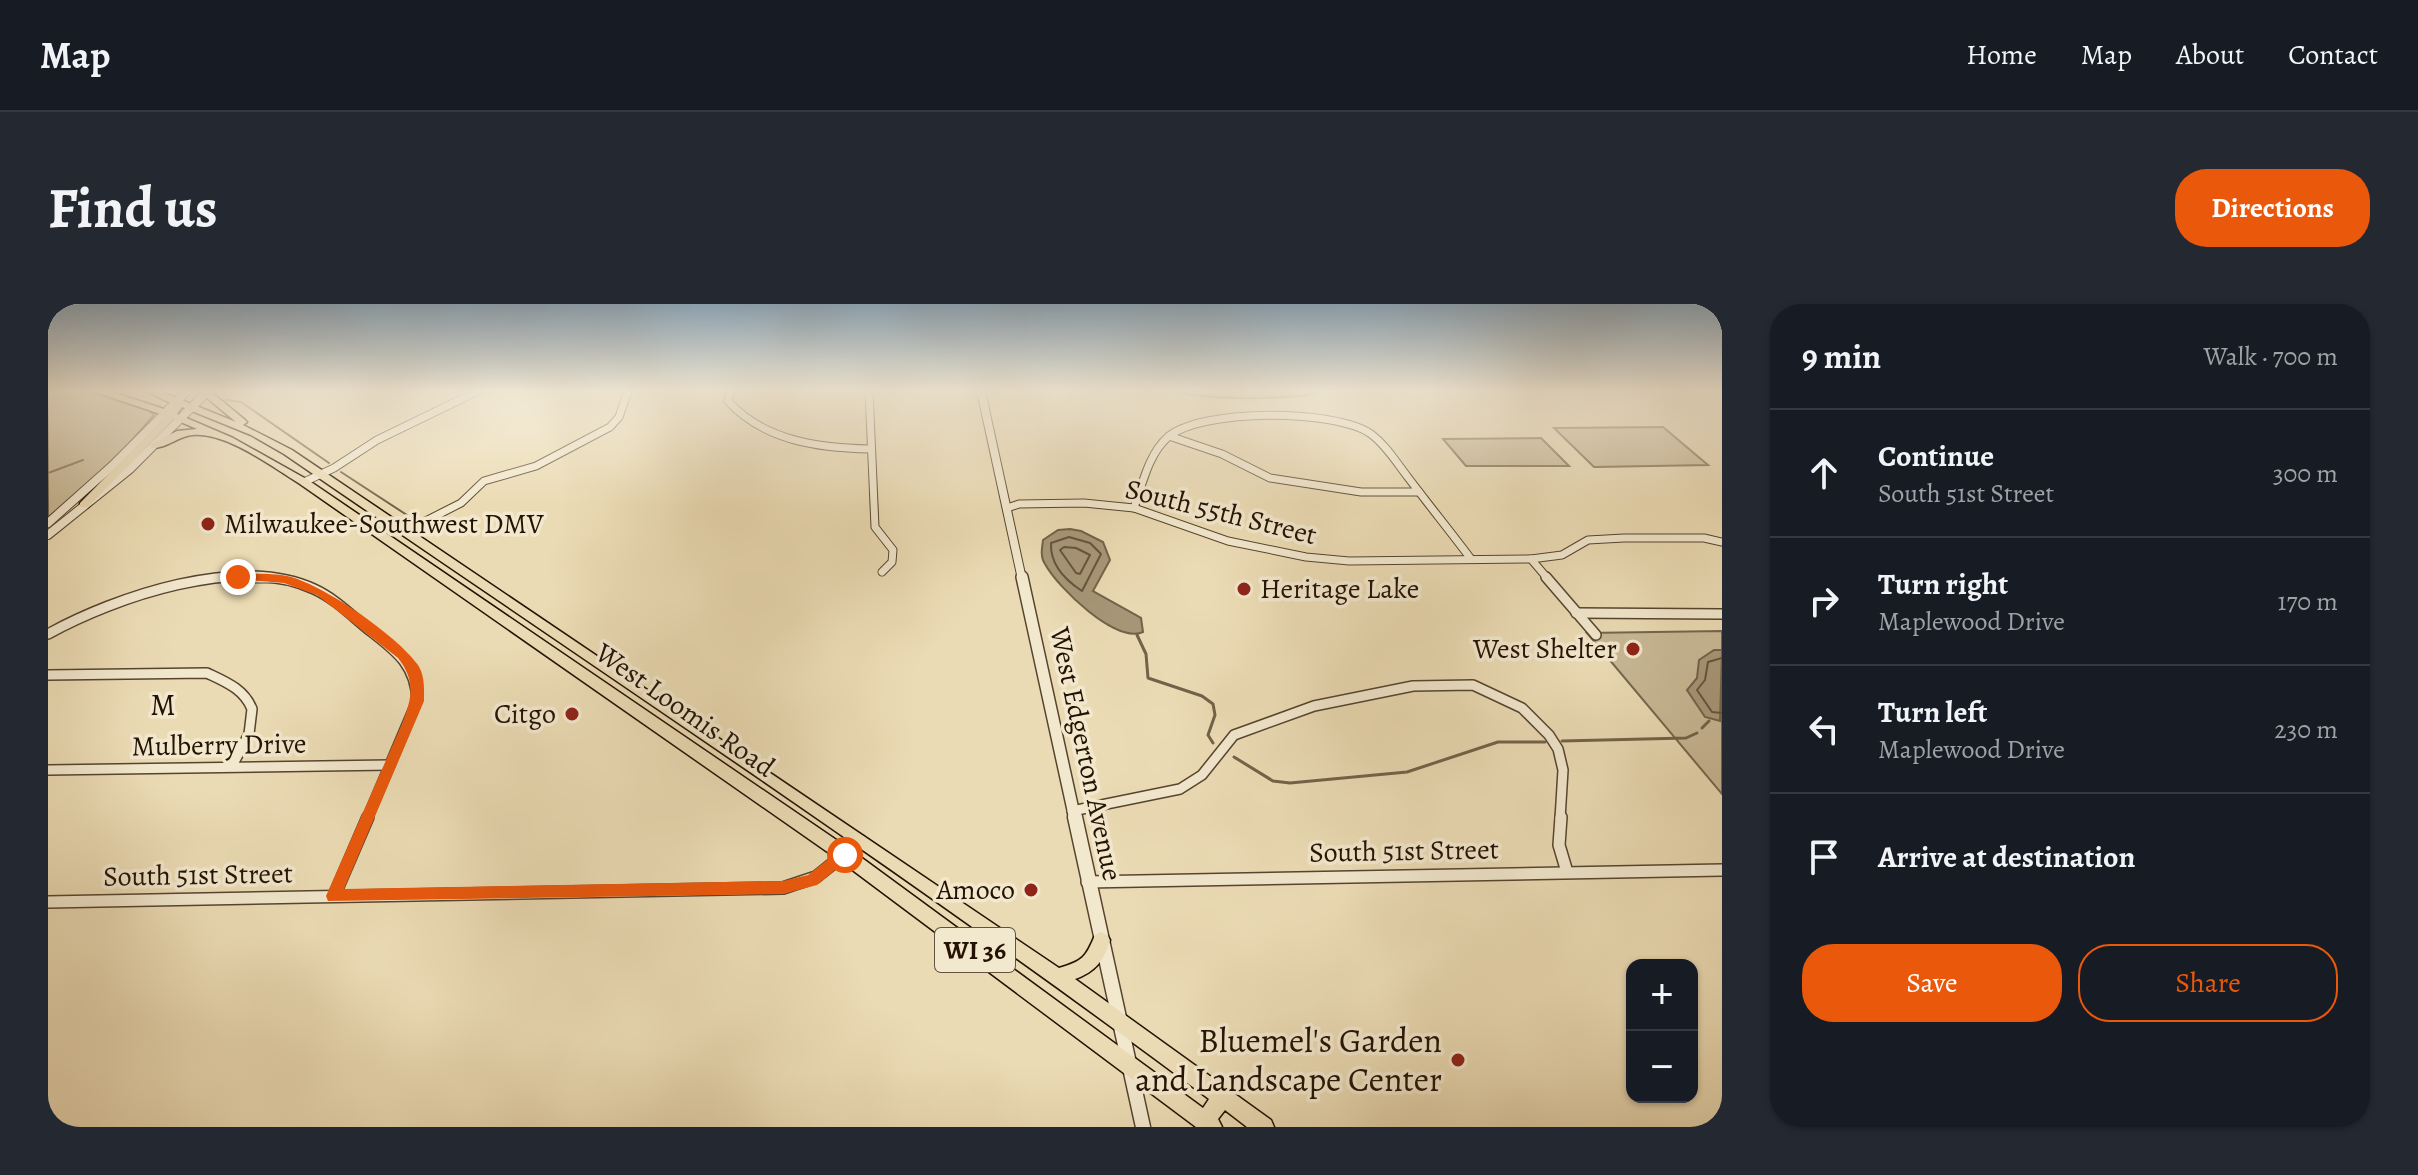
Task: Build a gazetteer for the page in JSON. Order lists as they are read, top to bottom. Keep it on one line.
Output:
{"streets":{"main road":["West Loomis Road","WI 36"],"street":["South 55th Street","Mulberry Drive","West Edgerton Avenue","South 51st Street"]},"crossings":[["South 55th Street","West Edgerton Avenue"],["West Loomis Road","West Edgerton Avenue"],["West Loomis Road","South 51st Street"],["West Edgerton Avenue","South 51st Street"]],"districts":["M"],"places":["Milwaukee-Southwest DMV","Heritage Lake","West Shelter","Citgo","Amoco","Bluemel's Garden and Landscape Center"],"page":{"header":"Map","nav":["Home","Map","About","Contact"],"buttons":["Directions",["Save","Share"]],"title":"Find us","heading":["9 min","Walk · 700 m"],"list":[["Continue","South 51st Street","300 m"],["Turn right","Maplewood Drive","170 m"],["Turn left","Maplewood Drive","230 m"],"Arrive at destination"],"map_buttons":["+","−"]}}
